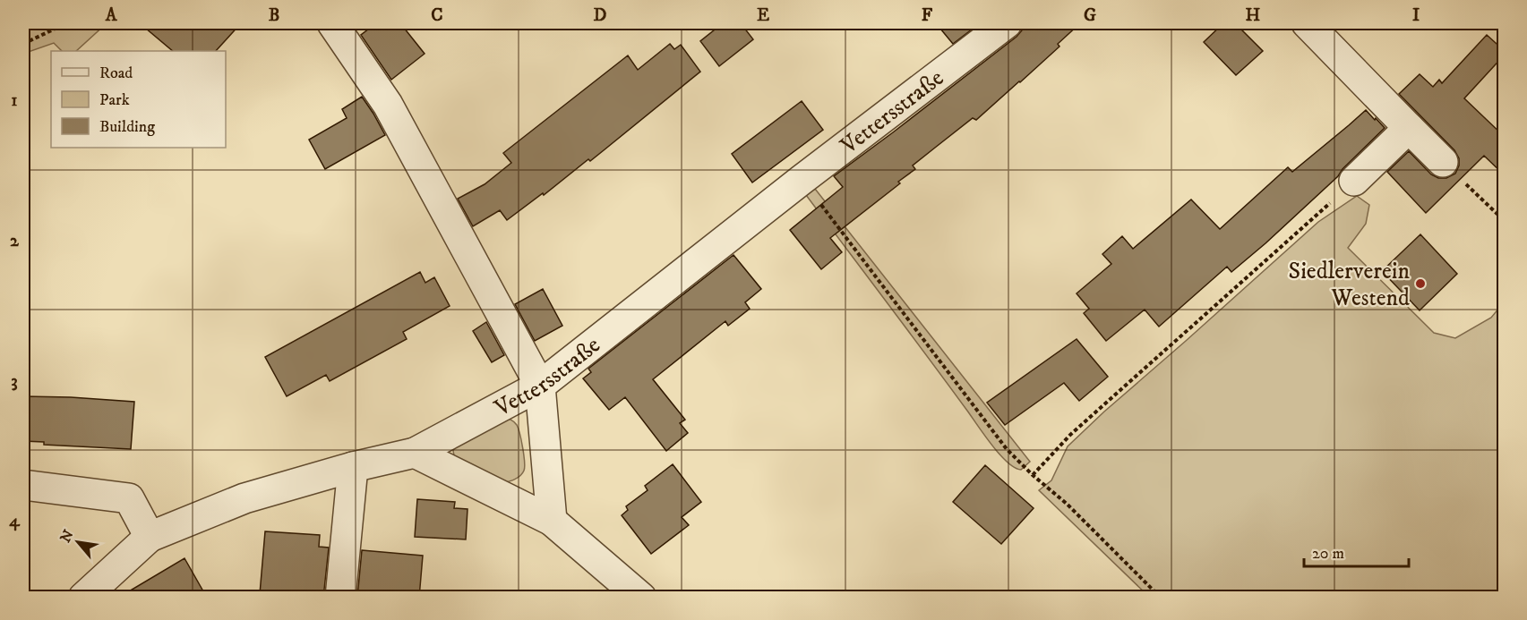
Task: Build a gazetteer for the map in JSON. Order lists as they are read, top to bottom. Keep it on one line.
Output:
{"streets":{"street":["Vettersstraße"]},"places":["Siedlerverein Westend"],"legend":["Road","Park","Building"],"scale_bar":"20 m","north":"top left","grid":{"columns":["A","B","C","D","E","F","G","H","I"],"rows":["1","2","3","4"]}}
